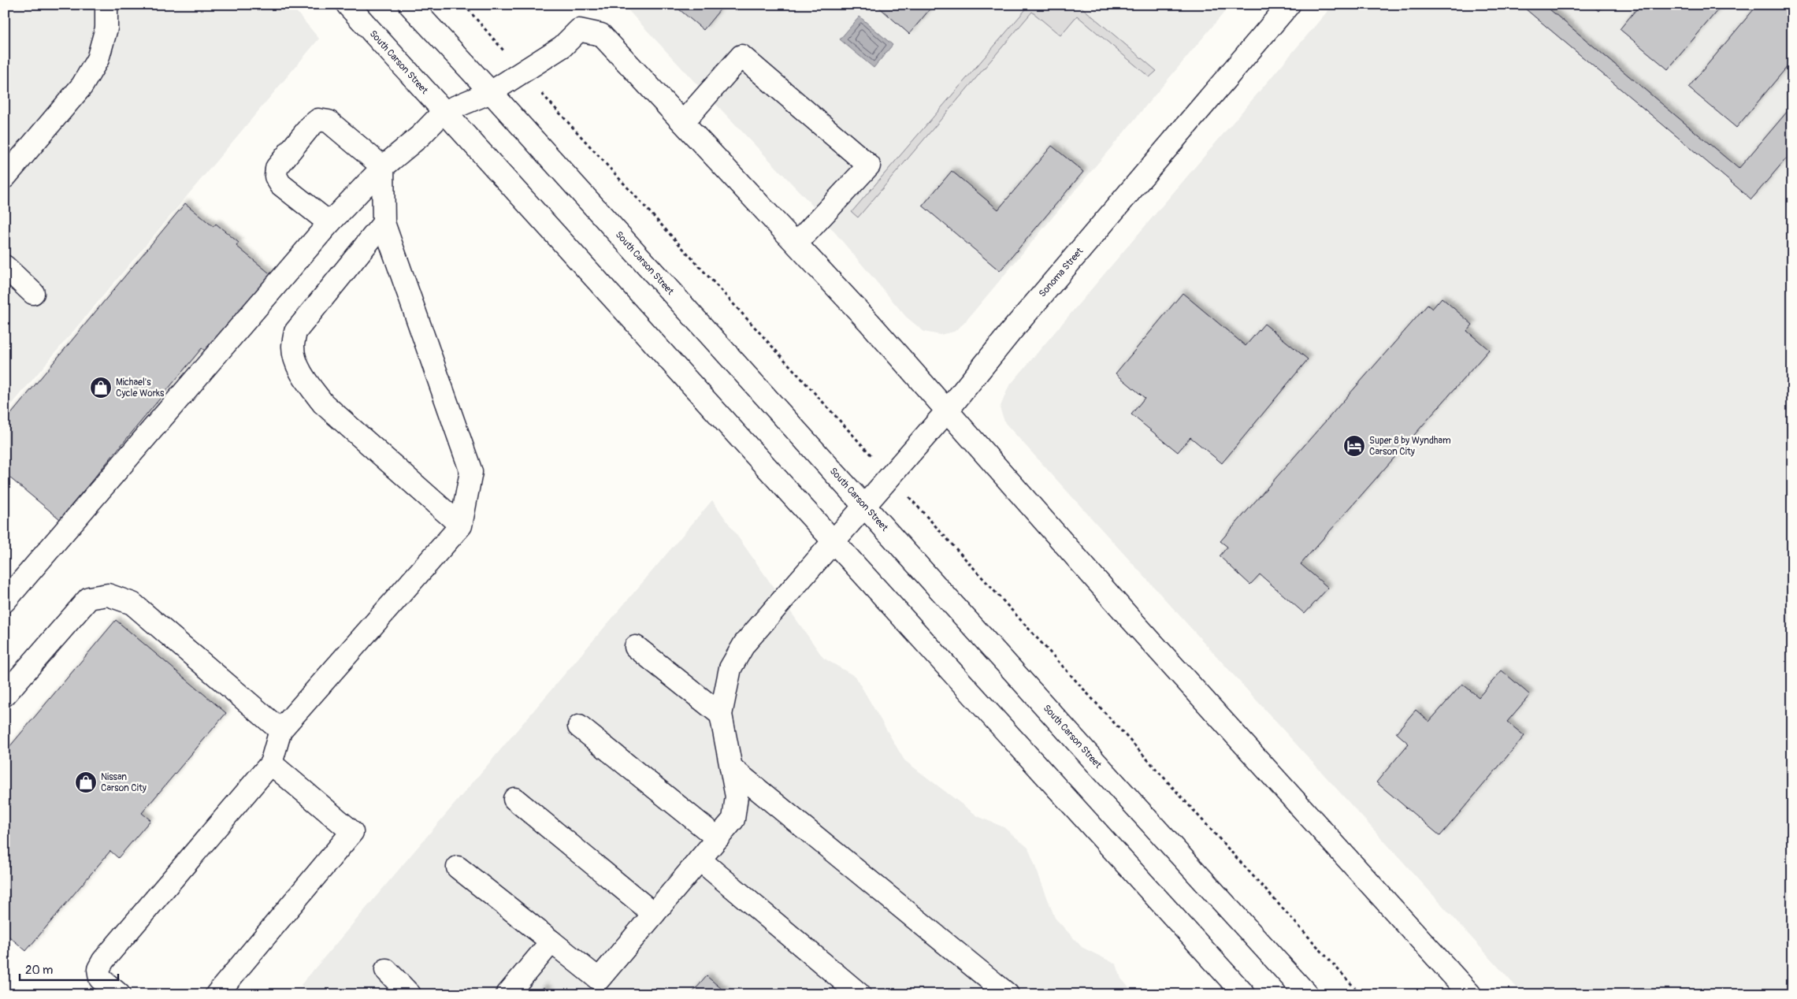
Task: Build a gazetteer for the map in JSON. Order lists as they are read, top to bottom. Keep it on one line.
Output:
{"streets":{"main road":["South Carson Street","Sonoma Street"]},"crossings":[["South Carson Street","Sonoma Street"]],"places":{"shop":["Michael's Cycle Works","Nissan Carson City"],"hotel":["Super 8 by Wyndham Carson City"]},"scale_bar":"20 m"}
